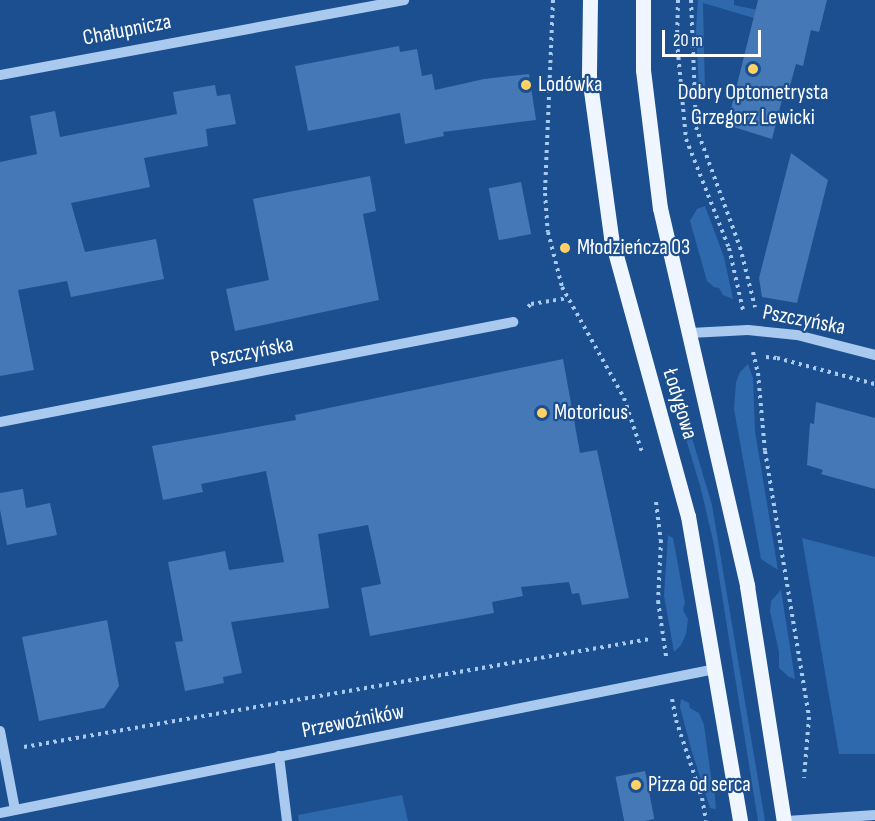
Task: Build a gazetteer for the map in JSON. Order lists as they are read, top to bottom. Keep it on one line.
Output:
{"streets":{"main road":["Łodygowa"],"street":["Chałupnicza","Pszczyńska","Przewoźników"]},"crossings":[["Pszczyńska","Łodygowa"],["Łodygowa","Przewoźników"]],"places":["Dobry Optometrysta Grzegorz Lewicki","Lodówka","Młodzieńcza 03","Motoricus","Pizza od serca"],"scale_bar":"20 m"}
